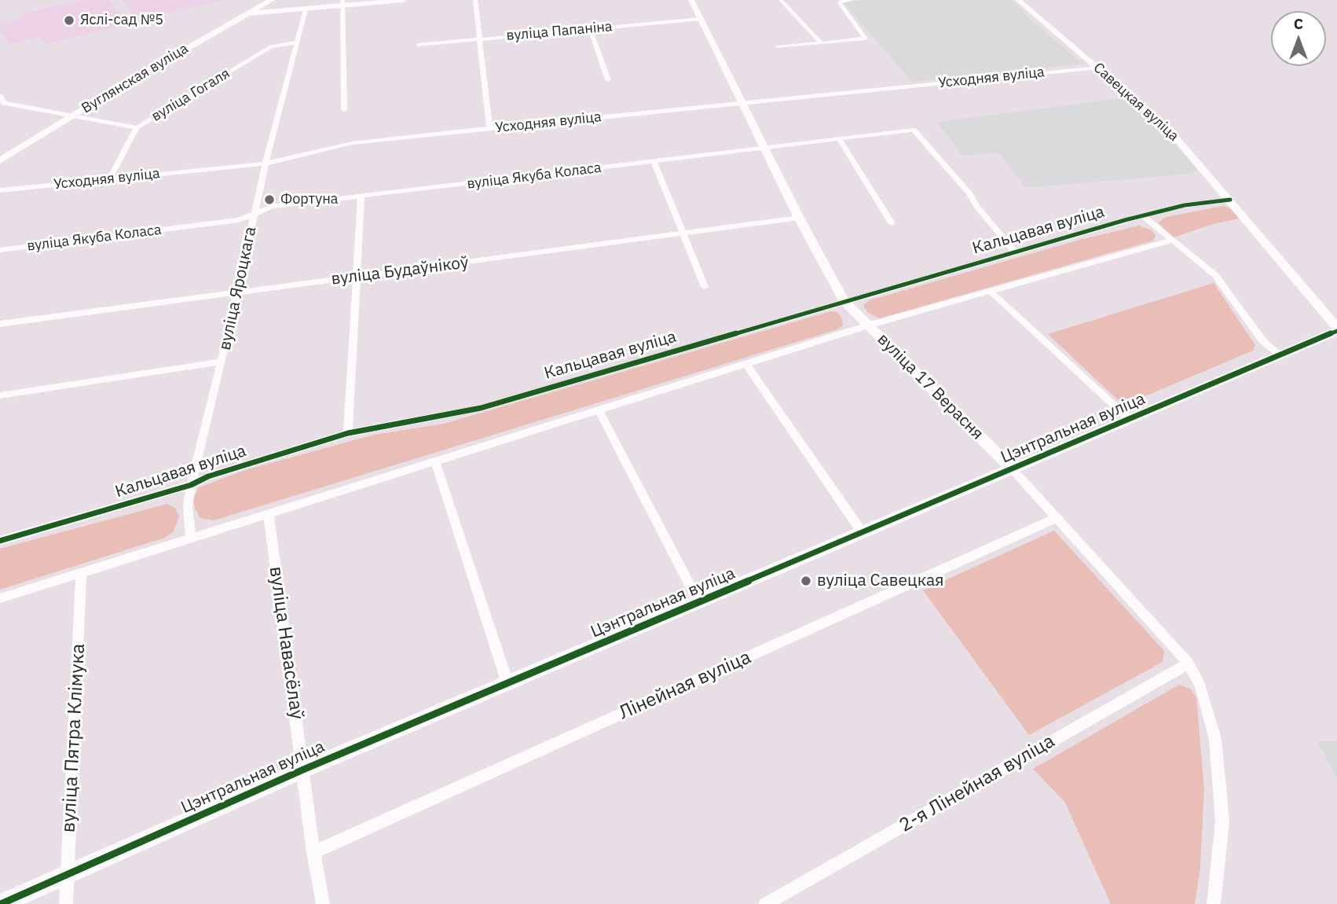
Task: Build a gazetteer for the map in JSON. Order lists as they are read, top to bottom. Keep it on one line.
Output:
{"streets":{"street":["вуліца Папаніна","Усходняя вуліца","Вуглянская вуліца","вуліца Гогаля","Савецкая вуліца","вуліца Якуба Коласа","Кальцавая вуліца","вуліца Будаўнікоў","вуліца Яроцкага","вуліца 17 Верасня","Цэнтральная вуліца","вуліца Навасёлаў","Лінейная вуліца","вуліца Пятра Клімука","2-я Лінейная вуліца"]},"crossings":[["вуліца Папаніна","вуліца 17 Верасня"],["Усходняя вуліца","вуліца Гогаля"],["Усходняя вуліца","Савецкая вуліца"],["Усходняя вуліца","вуліца Яроцкага"],["Усходняя вуліца","вуліца 17 Верасня"],["вуліца Гогаля","вуліца Яроцкага"],["Савецкая вуліца","Кальцавая вуліца"],["Савецкая вуліца","Цэнтральная вуліца"],["вуліца Якуба Коласа","Кальцавая вуліца"],["вуліца Якуба Коласа","вуліца Яроцкага"],["вуліца Якуба Коласа","вуліца 17 Верасня"],["Кальцавая вуліца","вуліца Яроцкага"],["Кальцавая вуліца","вуліца 17 Верасня"],["вуліца Будаўнікоў","вуліца Яроцкага"],["вуліца Будаўнікоў","вуліца 17 Верасня"],["вуліца 17 Верасня","Цэнтральная вуліца"],["вуліца 17 Верасня","Лінейная вуліца"],["вуліца 17 Верасня","2-я Лінейная вуліца"],["Цэнтральная вуліца","вуліца Навасёлаў"],["Цэнтральная вуліца","вуліца Пятра Клімука"],["вуліца Навасёлаў","Лінейная вуліца"]],"places":["Яслі-сад №5","Фортуна","вуліца Савецкая"],"north":"top"}
